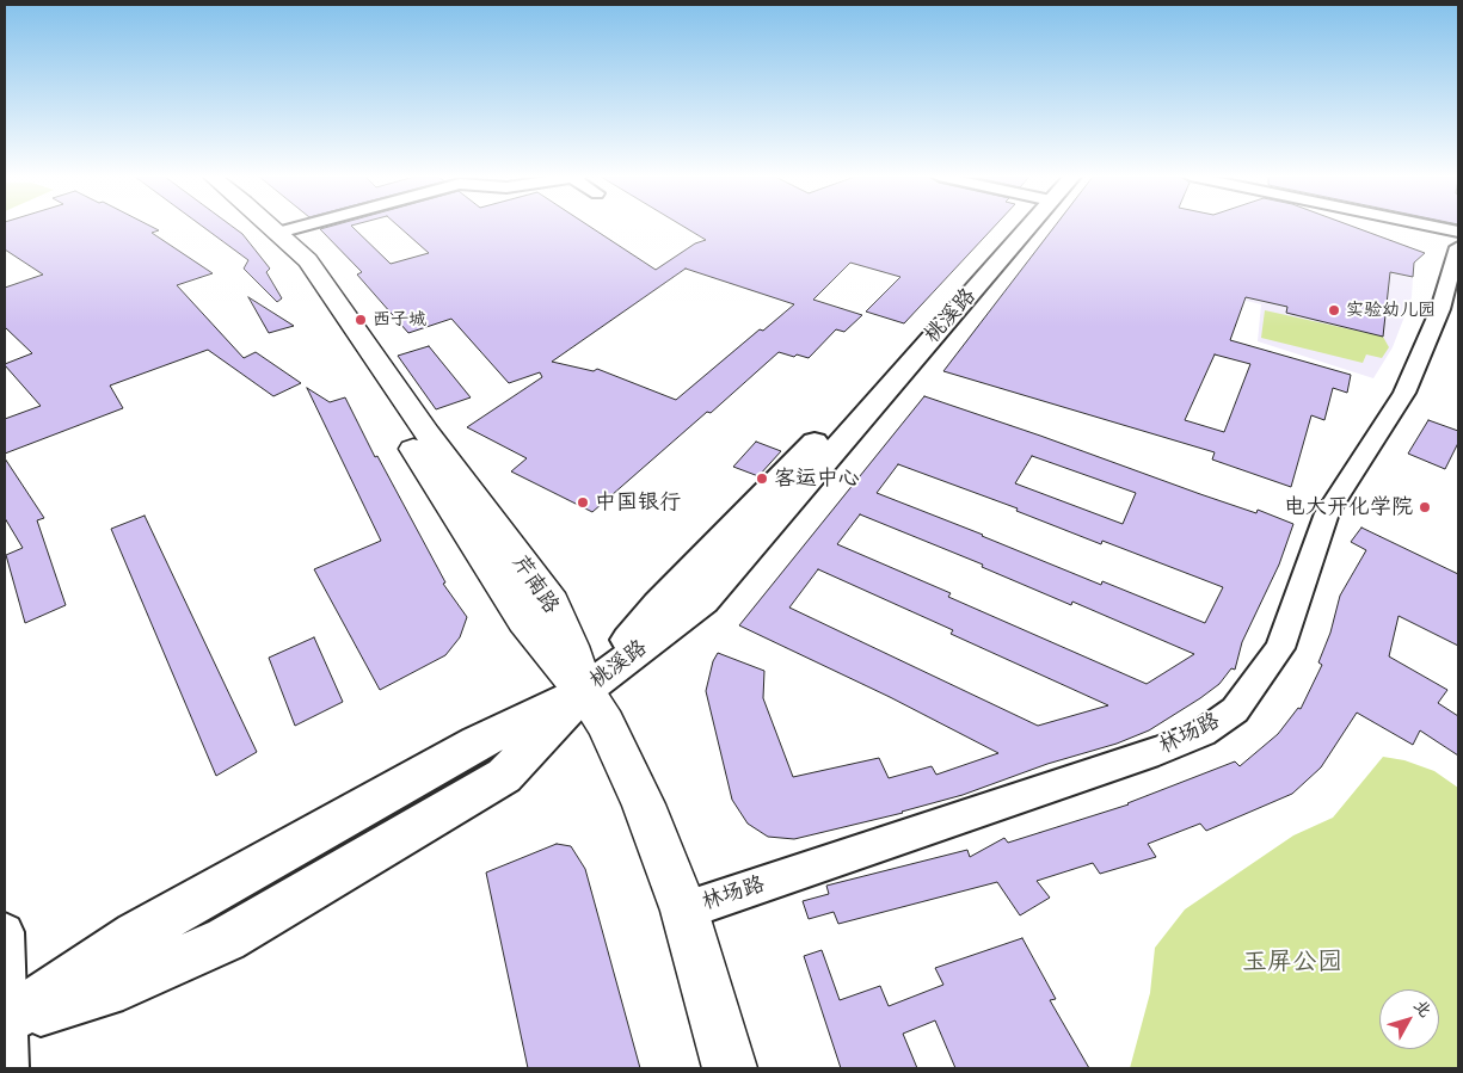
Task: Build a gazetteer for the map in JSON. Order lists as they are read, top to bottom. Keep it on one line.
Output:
{"streets":{"street":["桃溪路","林场路"]},"parks":["玉屏公园"],"places":["实验幼儿园","西子城","客运中心","中国银行","电大开化学院"],"north":"top right"}
